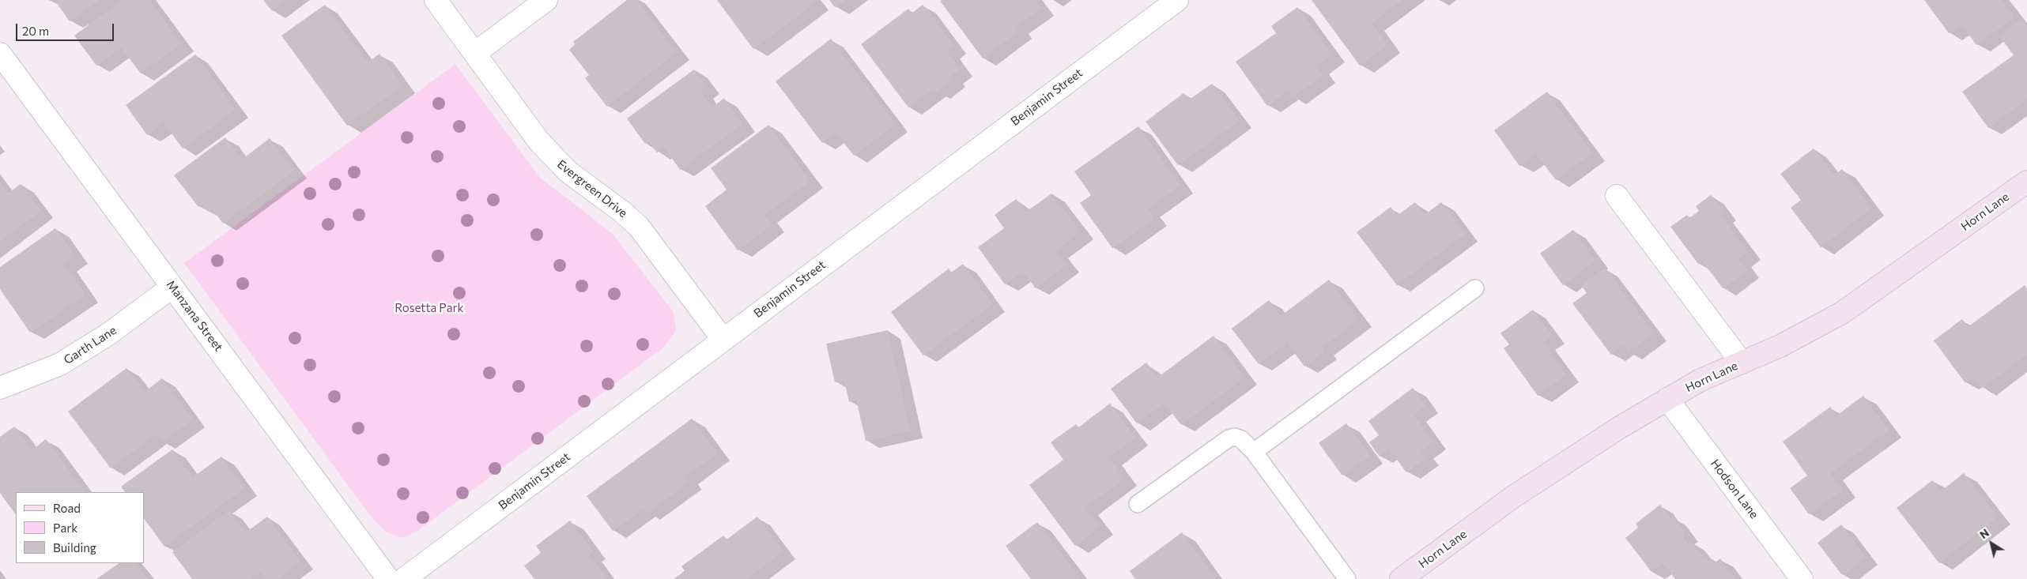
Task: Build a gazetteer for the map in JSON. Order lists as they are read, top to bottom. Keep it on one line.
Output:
{"streets":{"street":["Benjamin Street","Evergreen Drive","Horn Lane","Manzana Street","Garth Lane","Hodson Lane"]},"crossings":[["Benjamin Street","Evergreen Drive"],["Horn Lane","Hodson Lane"],["Manzana Street","Garth Lane"]],"parks":["Rosetta Park"],"legend":["Road","Park","Building"],"scale_bar":"20 m","north":"top left"}
